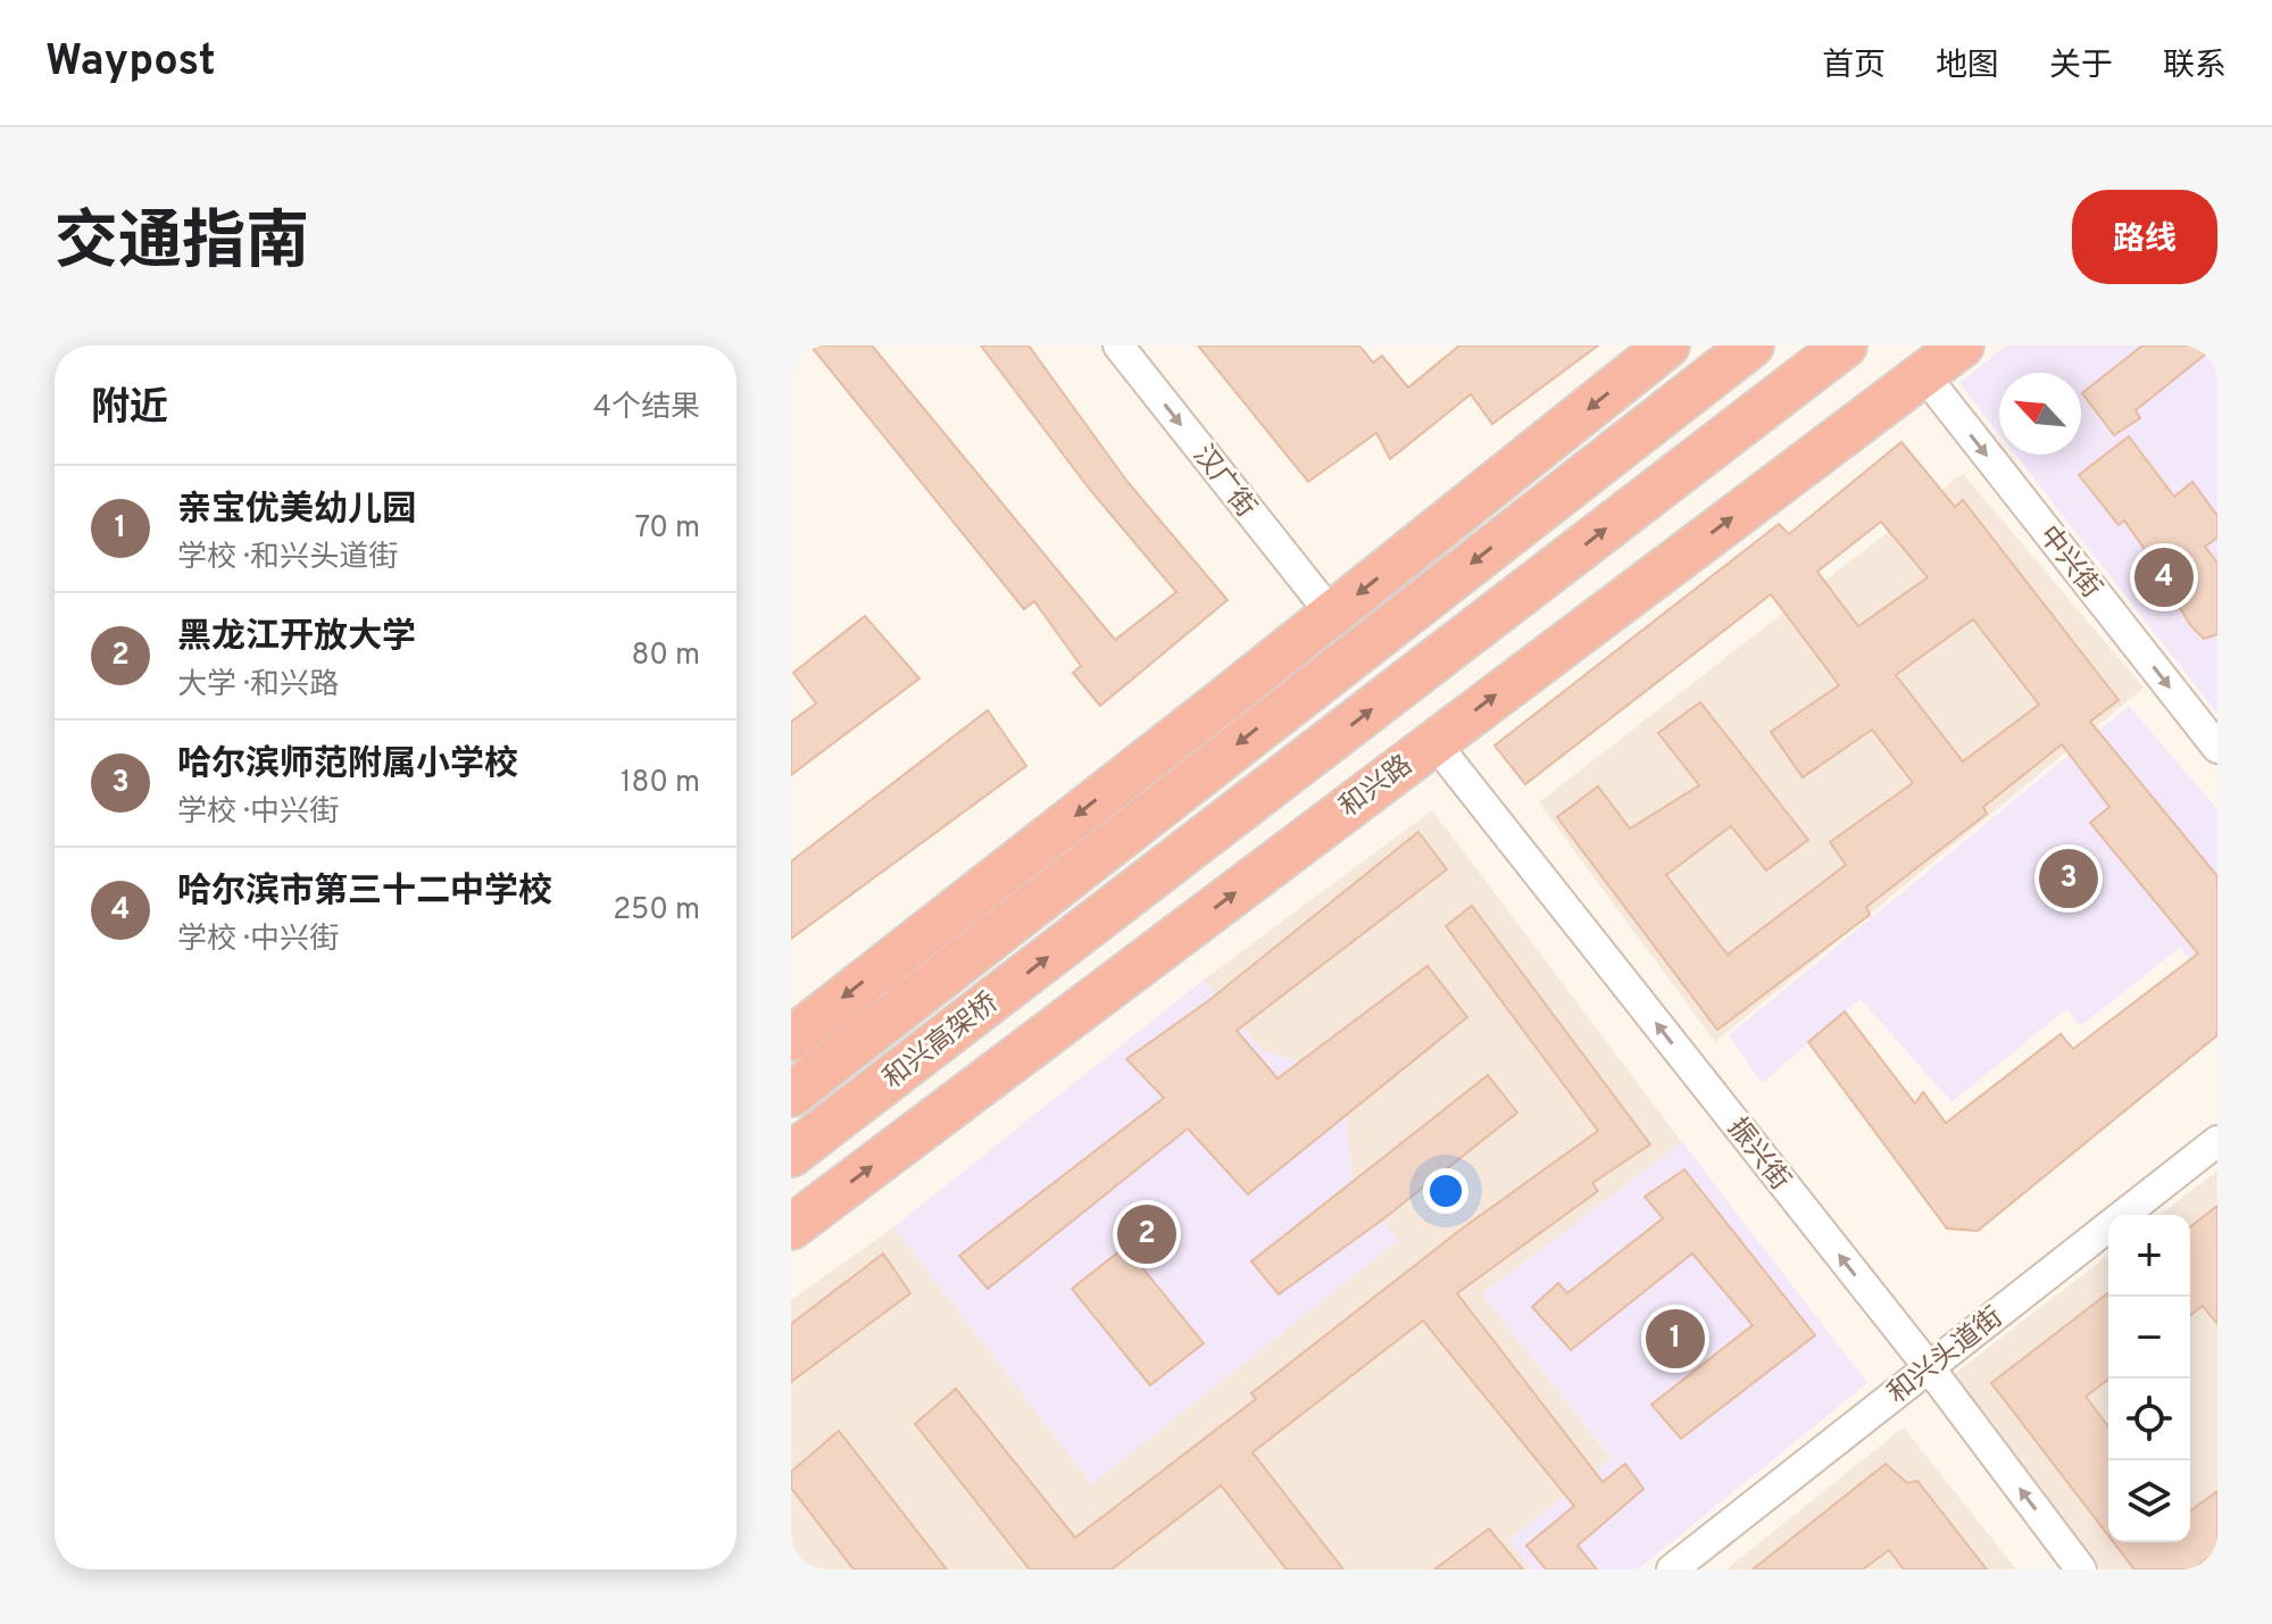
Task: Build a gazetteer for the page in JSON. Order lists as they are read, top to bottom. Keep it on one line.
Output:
{"streets":{"highway":["和兴路","和兴高架桥"],"street":["汉广街","中兴街","振兴街","和兴头道街"]},"crossings":[["中兴街","和兴路"],["和兴路","振兴街"],["振兴街","和兴头道街"]],"one_way":["汉广街","中兴街","振兴街"],"north":"top left","page":{"header":"Waypost","nav":["首页","地图","关于","联系"],"title":"交通指南","buttons":"路线","heading":["附近","4个结果"],"list":[{"mark":"1","name":"亲宝优美幼儿园","note":"学校 · 和兴头道街","value":"70 m"},{"mark":"2","name":"黑龙江开放大学","note":"大学 · 和兴路","value":"80 m"},{"mark":"3","name":"哈尔滨师范附属小学校","note":"学校 · 中兴街","value":"180 m"},{"mark":"4","name":"哈尔滨市第三十二中学校","note":"学校 · 中兴街","value":"250 m"}],"pins":["4","3","2","1"],"map_buttons":["+","−"]}}
